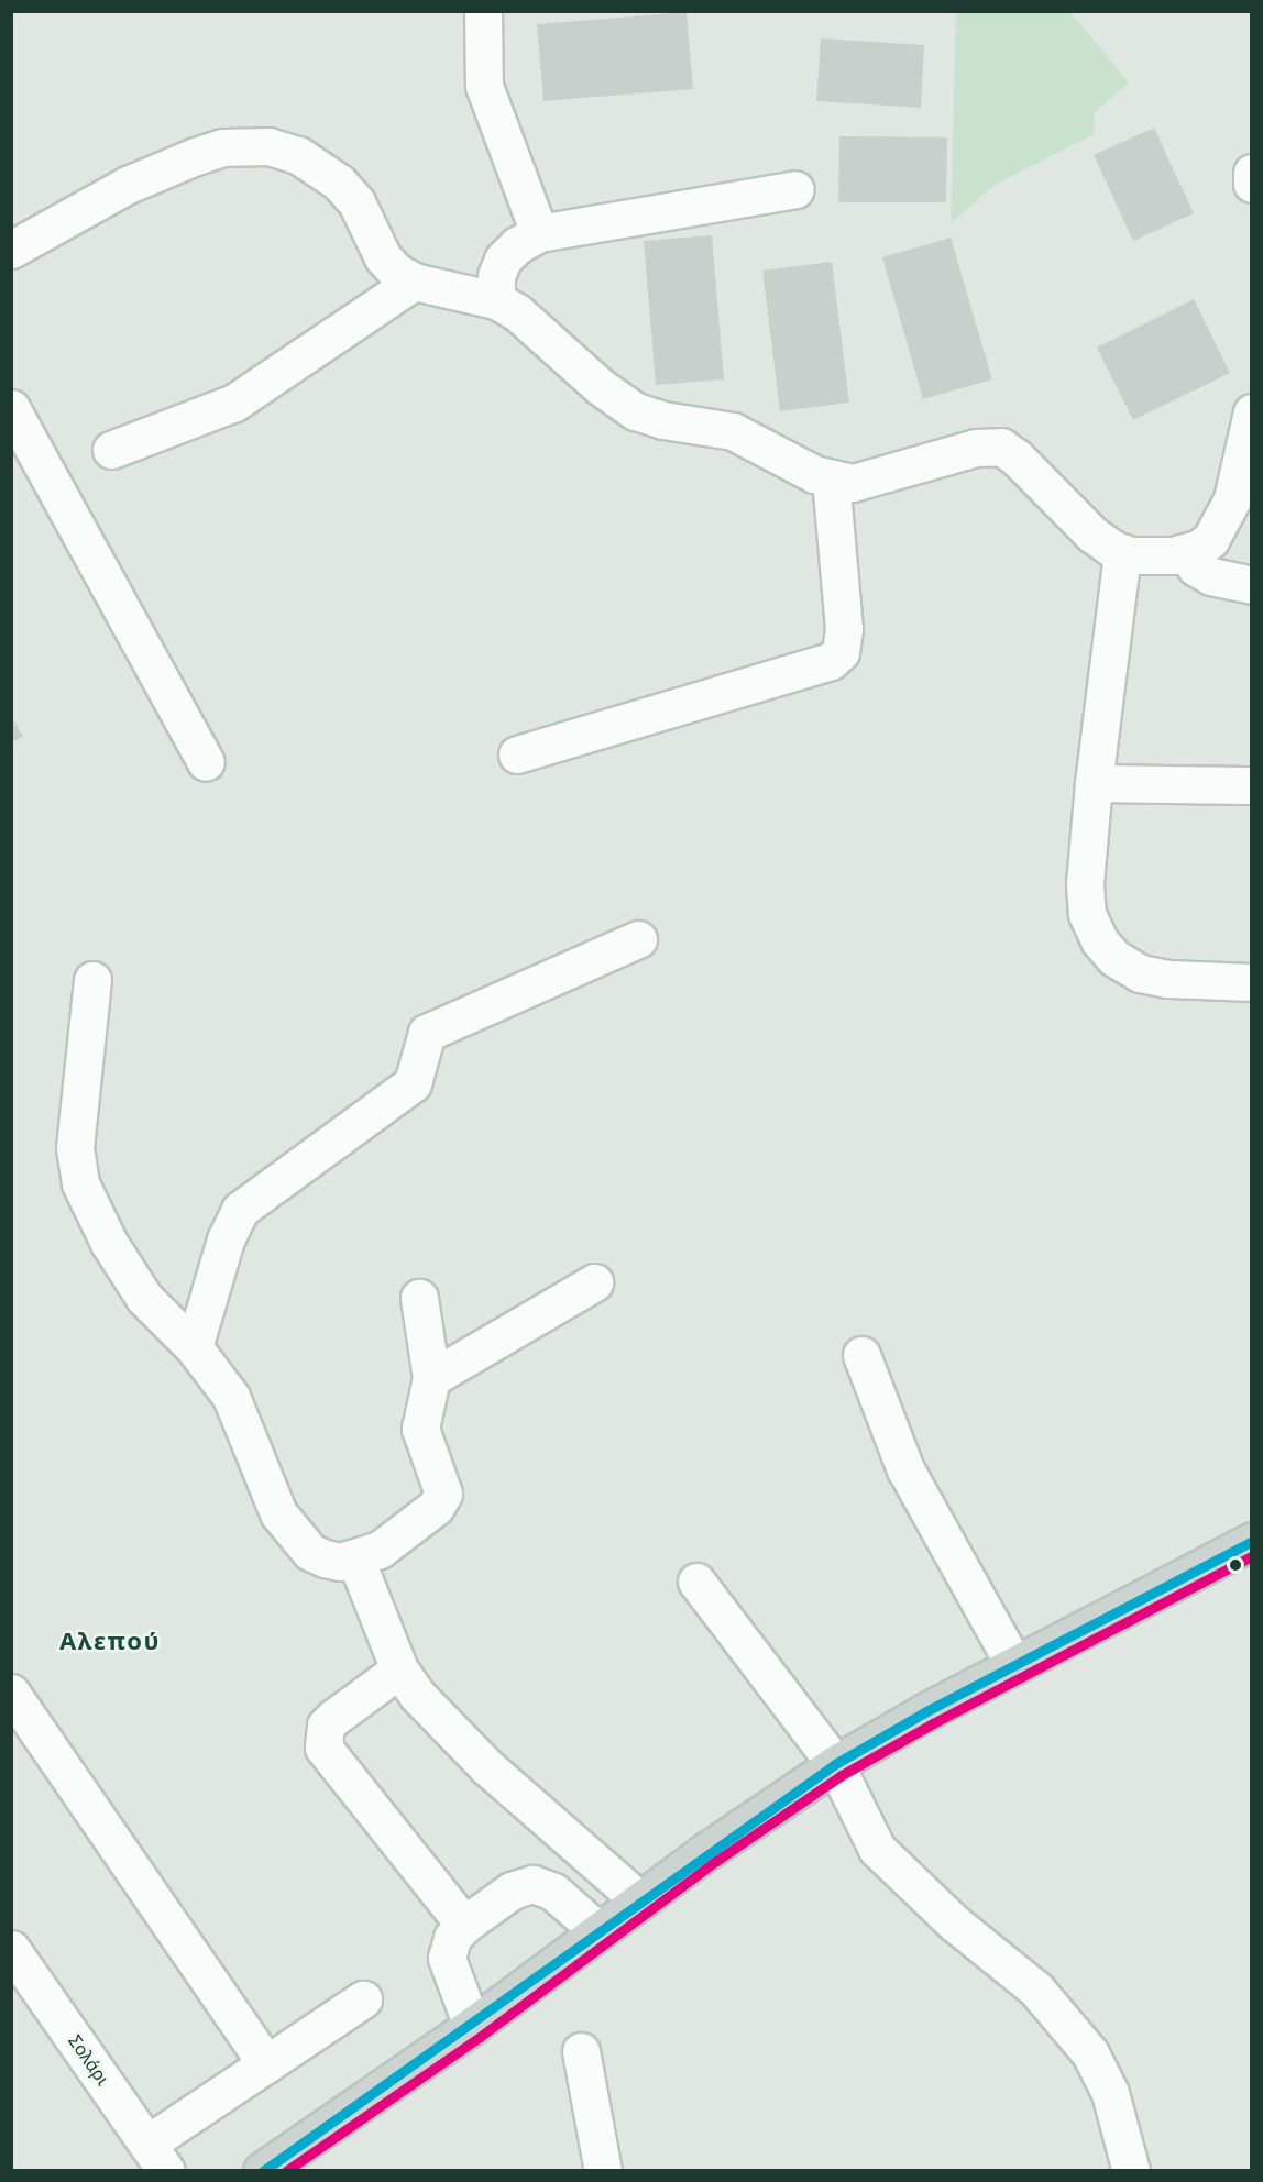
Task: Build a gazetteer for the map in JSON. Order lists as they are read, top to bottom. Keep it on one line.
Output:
{"streets":{"street":["Σολάρι"]},"districts":["Αλεπού"]}
